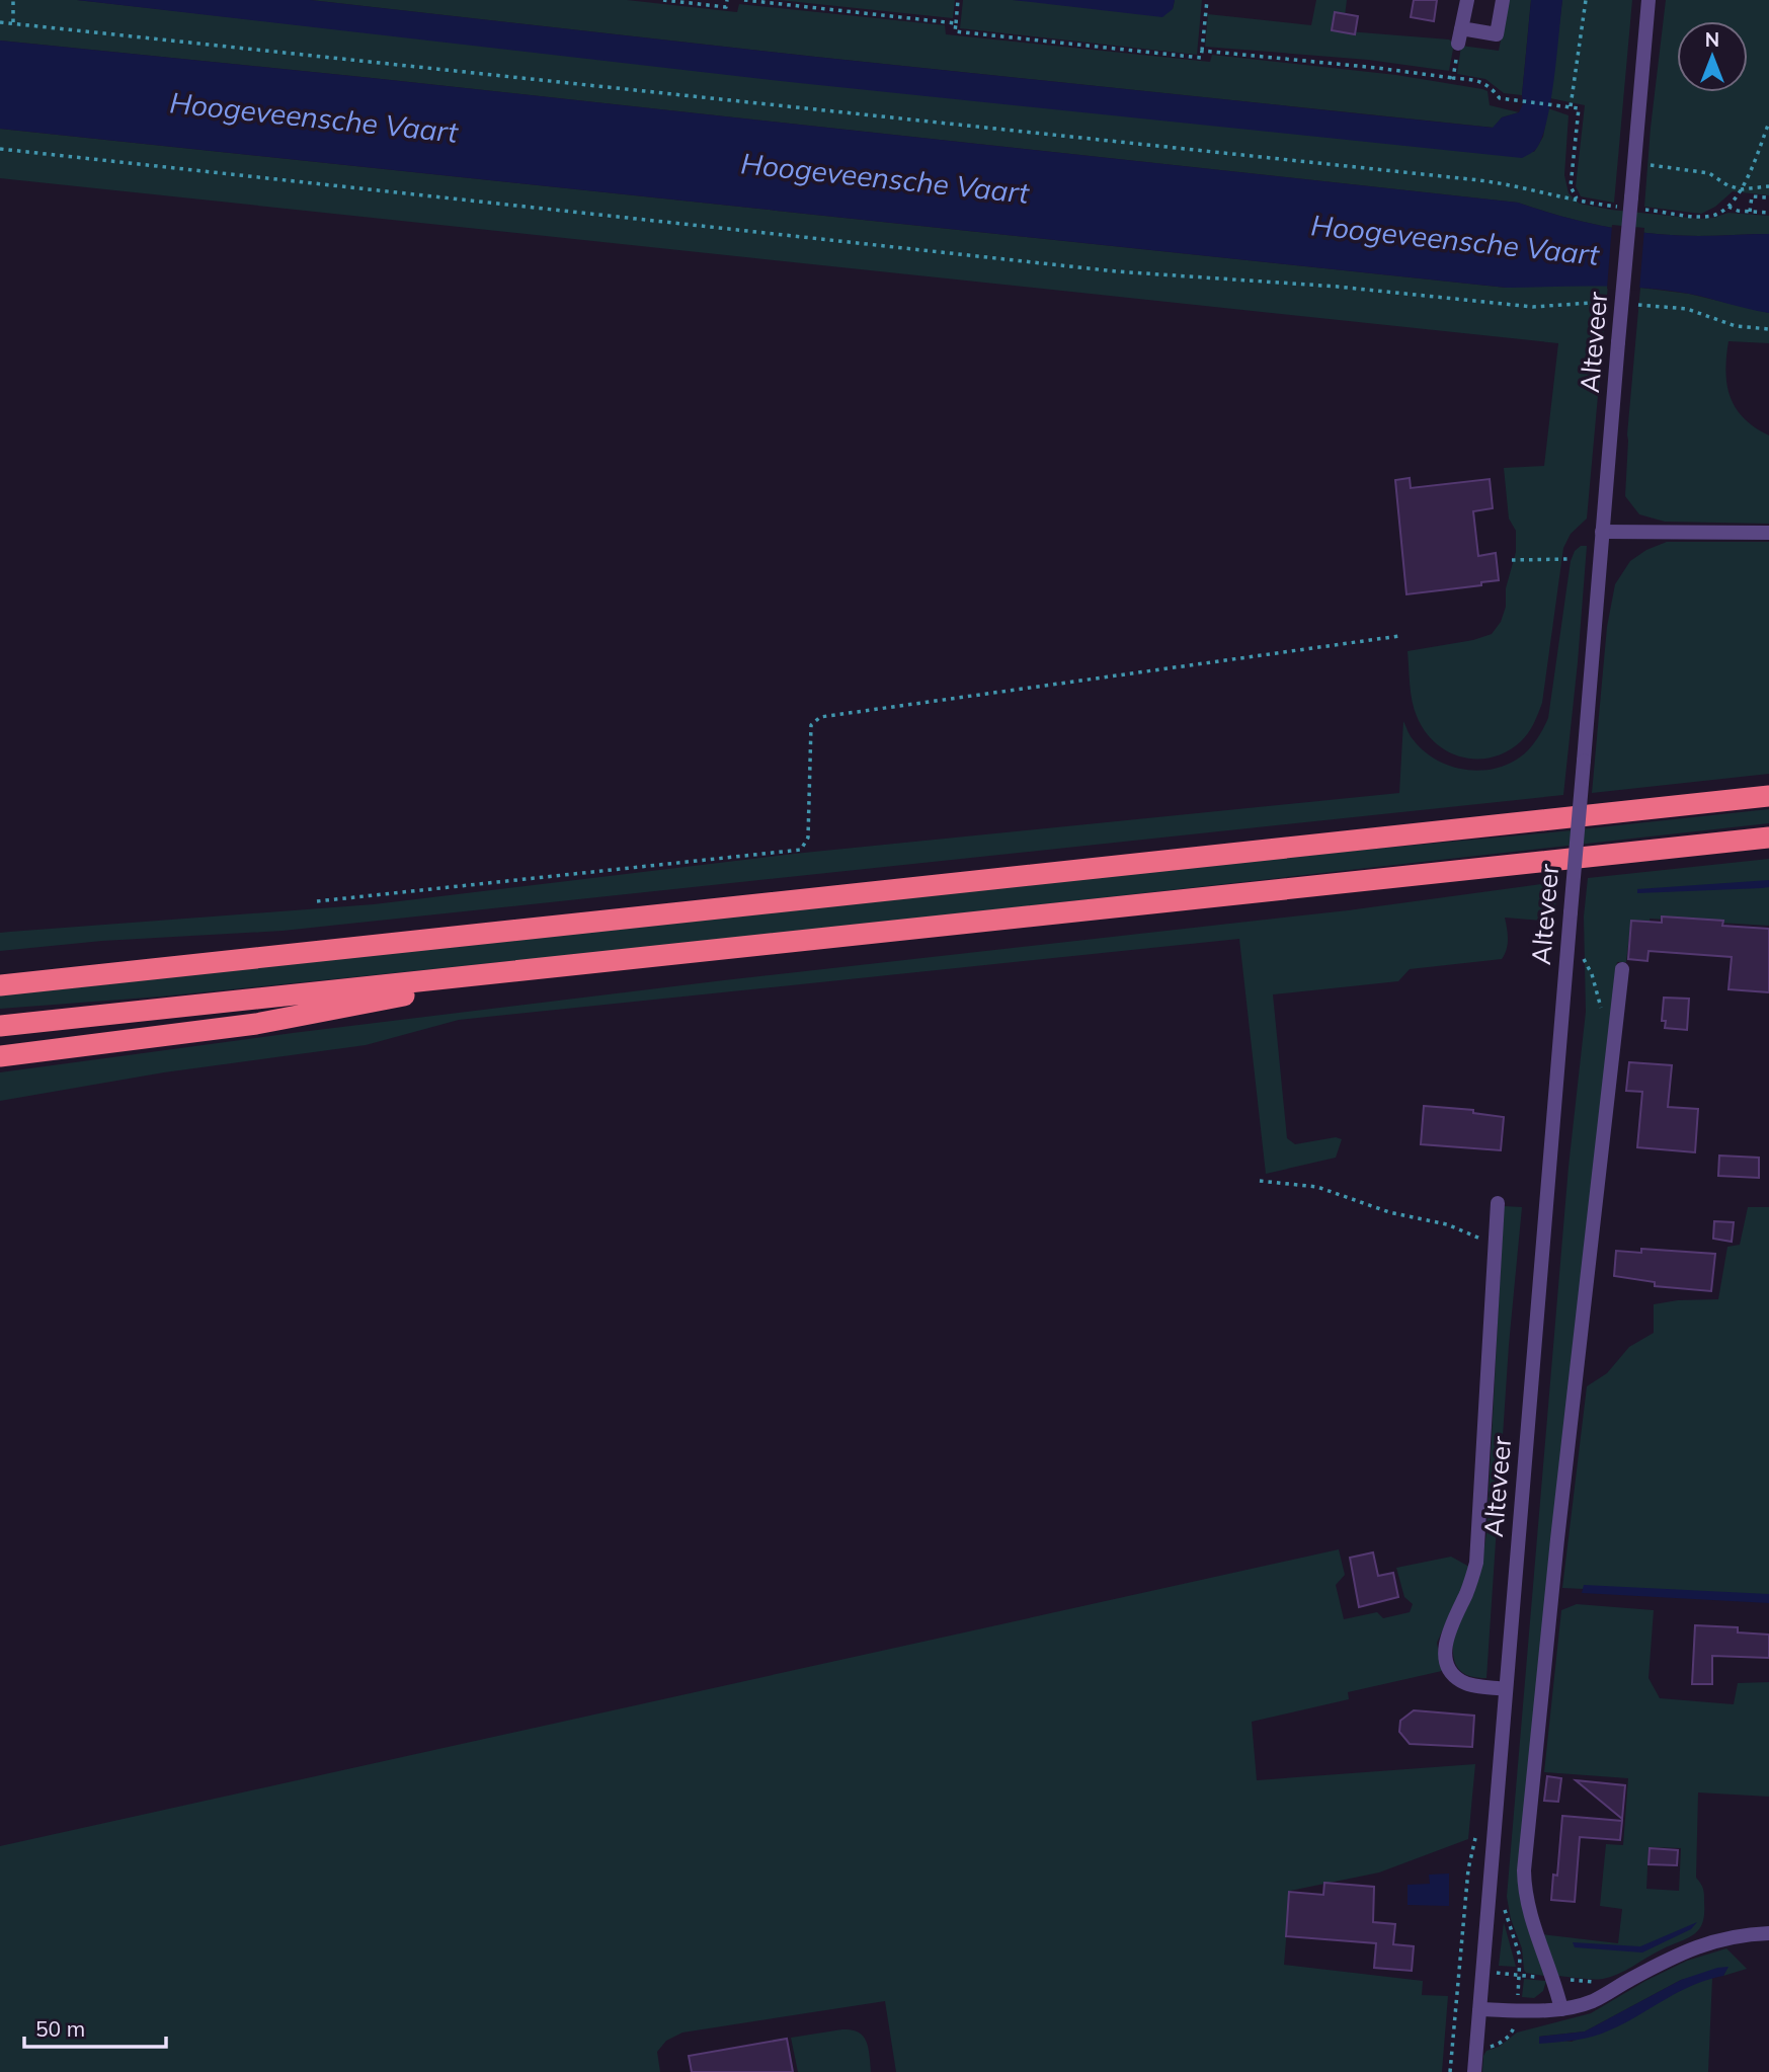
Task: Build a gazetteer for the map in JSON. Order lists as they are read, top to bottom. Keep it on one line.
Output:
{"streets":{"street":["Alteveer"]},"water":["Hoogeveensche Vaart"],"scale_bar":"50 m","north":"top"}
